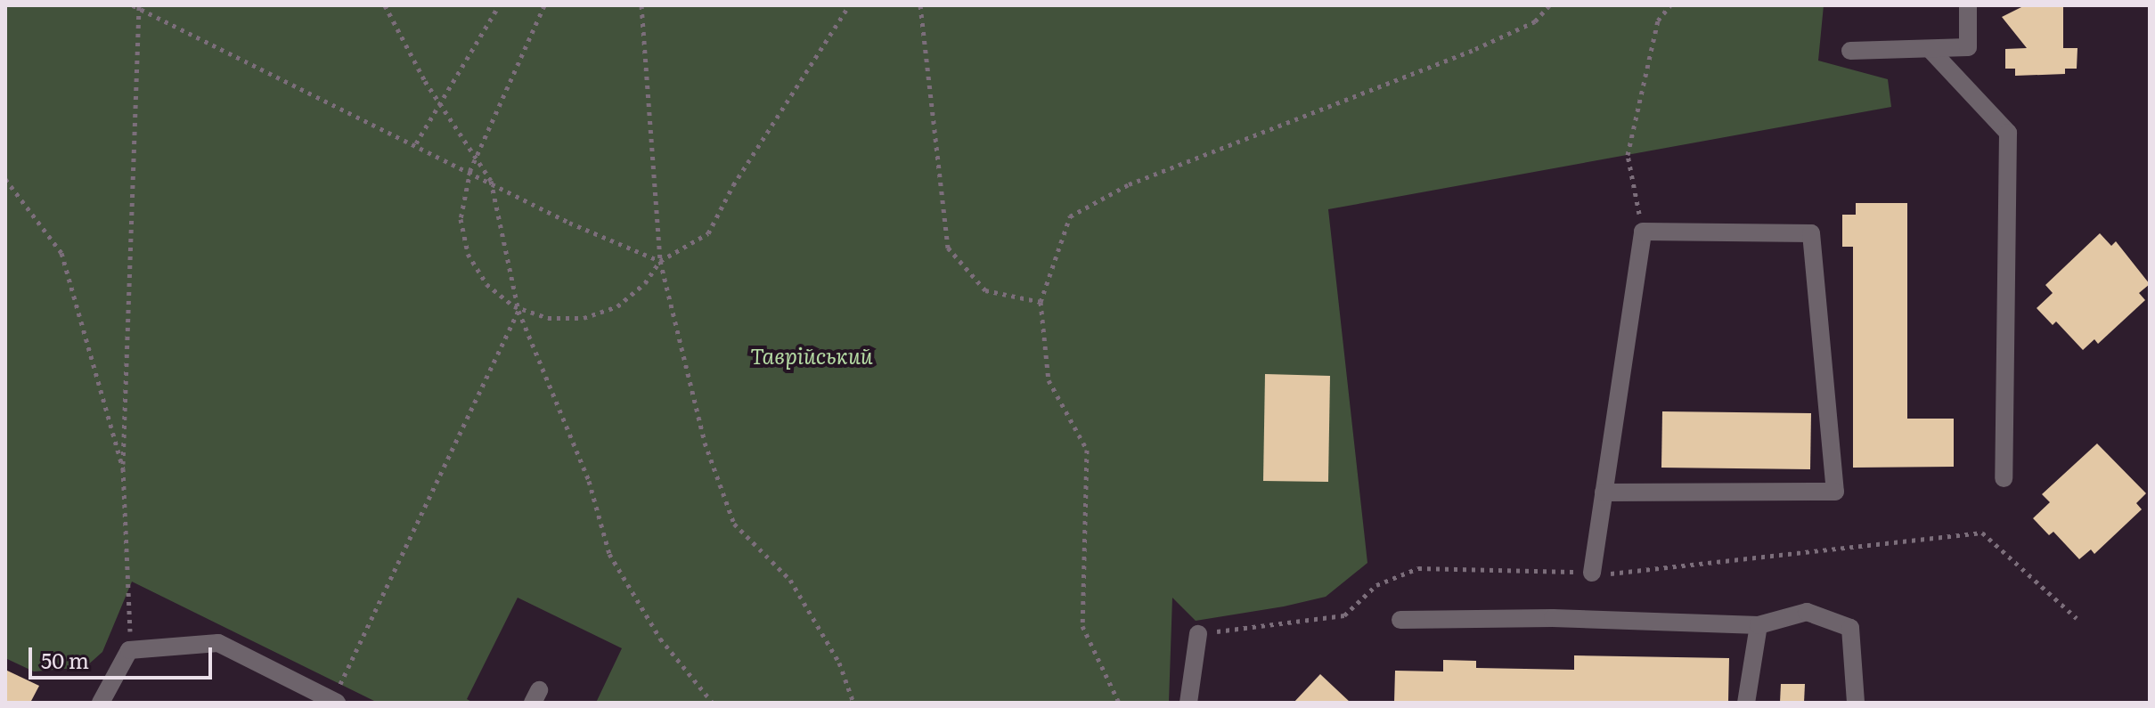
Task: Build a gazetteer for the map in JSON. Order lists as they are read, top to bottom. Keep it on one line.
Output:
{"parks":["Таврійський"],"scale_bar":"50 m"}
